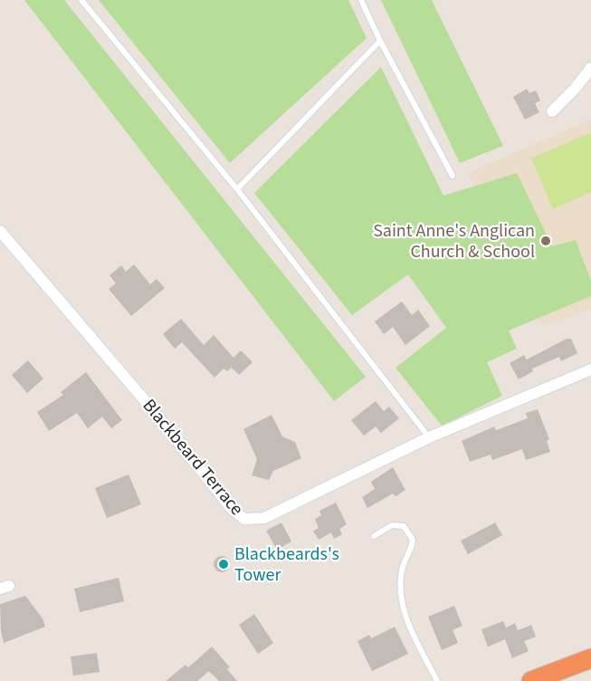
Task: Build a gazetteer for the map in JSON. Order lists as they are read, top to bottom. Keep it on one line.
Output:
{"streets":{"street":["Blackbeard Terrace"]},"places":["Saint Anne's Anglican Church & School","Blackbeards's Tower"]}
